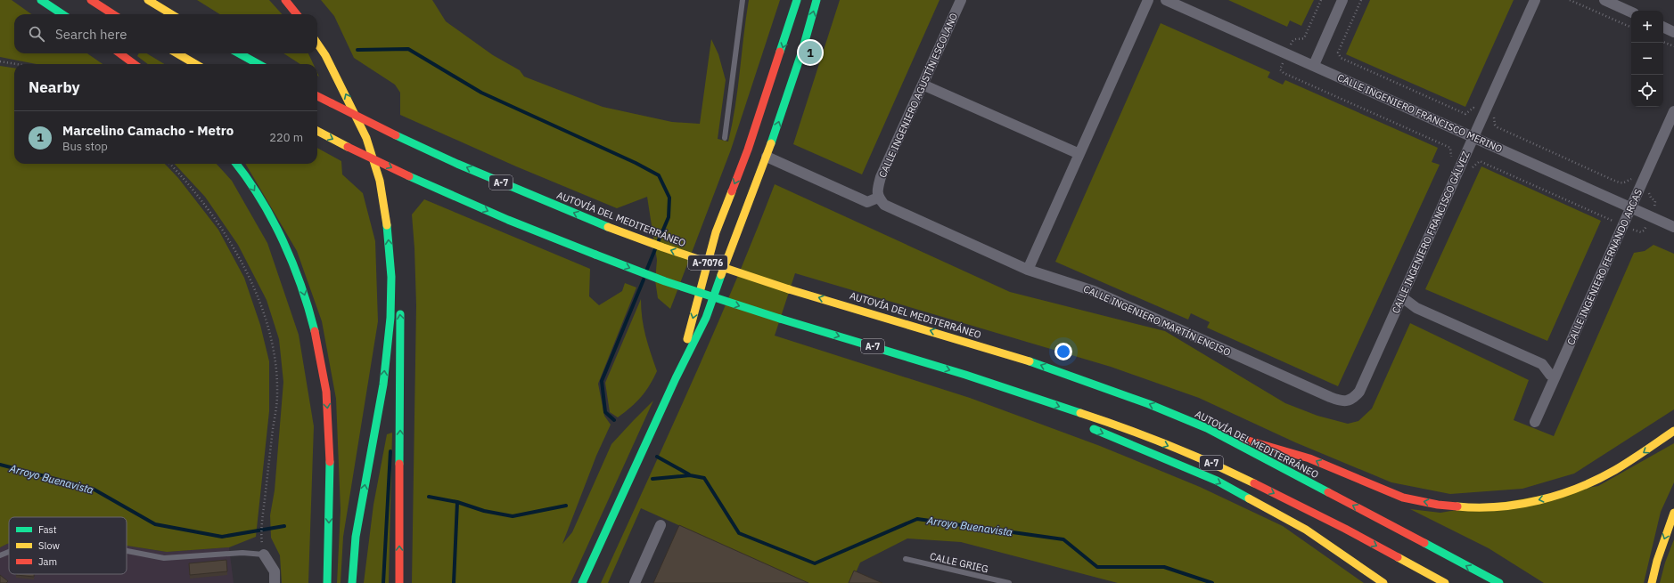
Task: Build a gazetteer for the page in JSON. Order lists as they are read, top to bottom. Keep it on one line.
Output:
{"streets":{"main road":["A-7","AUTOVÍA DEL MEDITERRÁNEO","A-7076"],"street":["CALLE INGENIERO AGUSTÍN ESCOLANO","CALLE INGENIERO FRANCISCO MERINO","CALLE INGENIERO FRANCISCO GÁLVEZ","CALLE INGENIERO FERNANDO ARCAS","CALLE INGENIERO MARTÍN ENCISO"],"lane":["CALLE GRIEG"]},"crossings":[["CALLE INGENIERO AGUSTÍN ESCOLANO","CALLE INGENIERO MARTÍN ENCISO"],["CALLE INGENIERO FRANCISCO MERINO","CALLE INGENIERO FRANCISCO GÁLVEZ"],["CALLE INGENIERO FRANCISCO MERINO","CALLE INGENIERO FERNANDO ARCAS"],["CALLE INGENIERO FRANCISCO GÁLVEZ","CALLE INGENIERO MARTÍN ENCISO"]],"water":["Arroyo Buenavista"],"legend":["Fast","Slow","Jam"],"page":{"map_buttons":["+","−"],"search":"Search here","pins":"1","heading":"Nearby","list":[{"mark":"1","name":"Marcelino Camacho - Metro","note":"Bus stop","value":"220 m"}]}}
